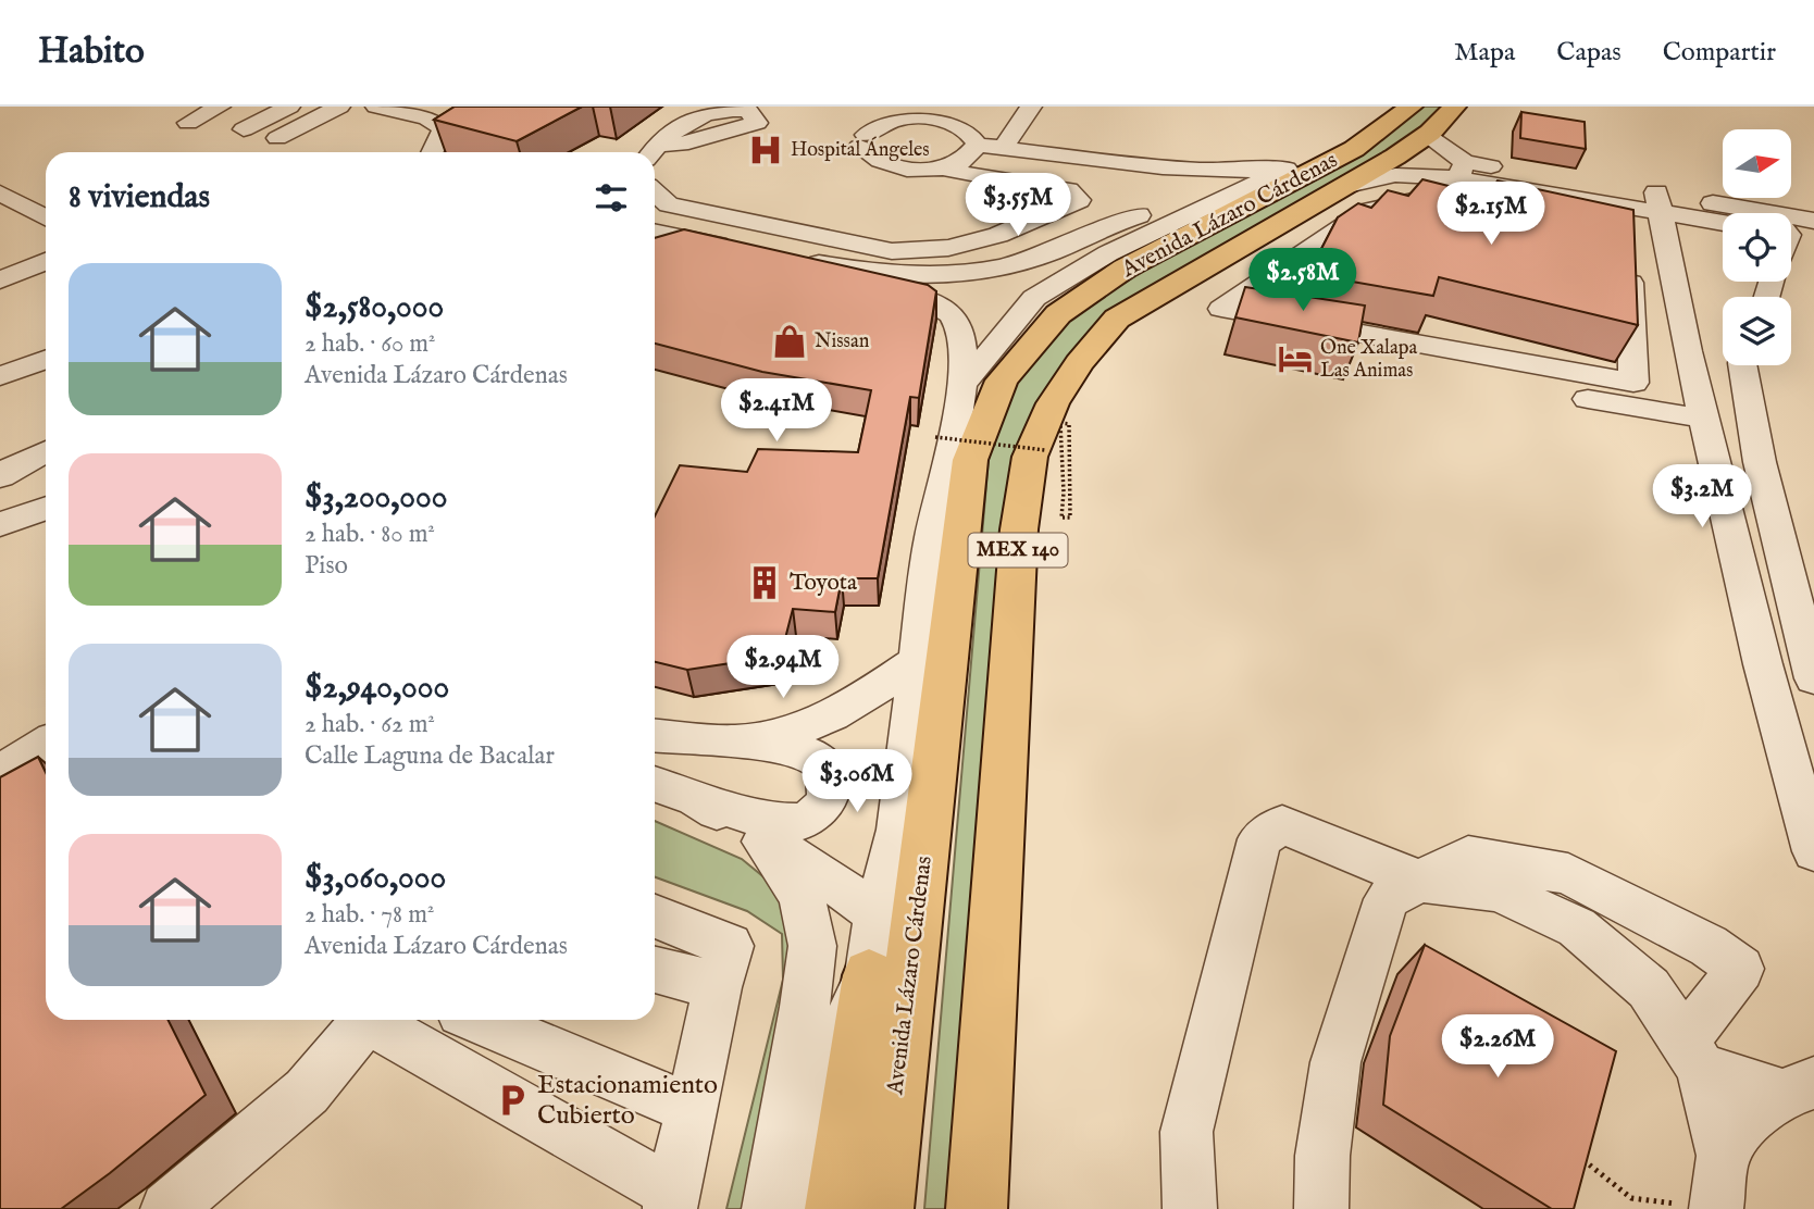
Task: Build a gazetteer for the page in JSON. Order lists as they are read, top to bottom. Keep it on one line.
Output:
{"streets":{"highway":["Avenida Lázaro Cárdenas","MEX 140"]},"places":{"hospital":["Hospital Ángeles"],"shop":["Nissan"],"hotel":["One Xalapa Las Animas"],"building":["Toyota"],"parking":["Estacionamiento Cubierto"]},"north":"right","page":{"header":"Habito","nav":["Mapa","Capas","Compartir"],"heading":"8 viviendas","price":["$3.55M","$2.15M","$2.58M","$2.41M","$3.2M","$2.94M","$3.06M","$2.26M"],"list":[{"name":"$2,580,000","note":"2 hab. · 60 m² · Avenida Lázaro Cárdenas"},{"name":"$3,200,000","note":"2 hab. · 80 m² · Piso"},{"name":"$2,940,000","note":"2 hab. · 62 m² · Calle Laguna de Bacalar"},{"name":"$3,060,000","note":"2 hab. · 78 m² · Avenida Lázaro Cárdenas"}]}}
